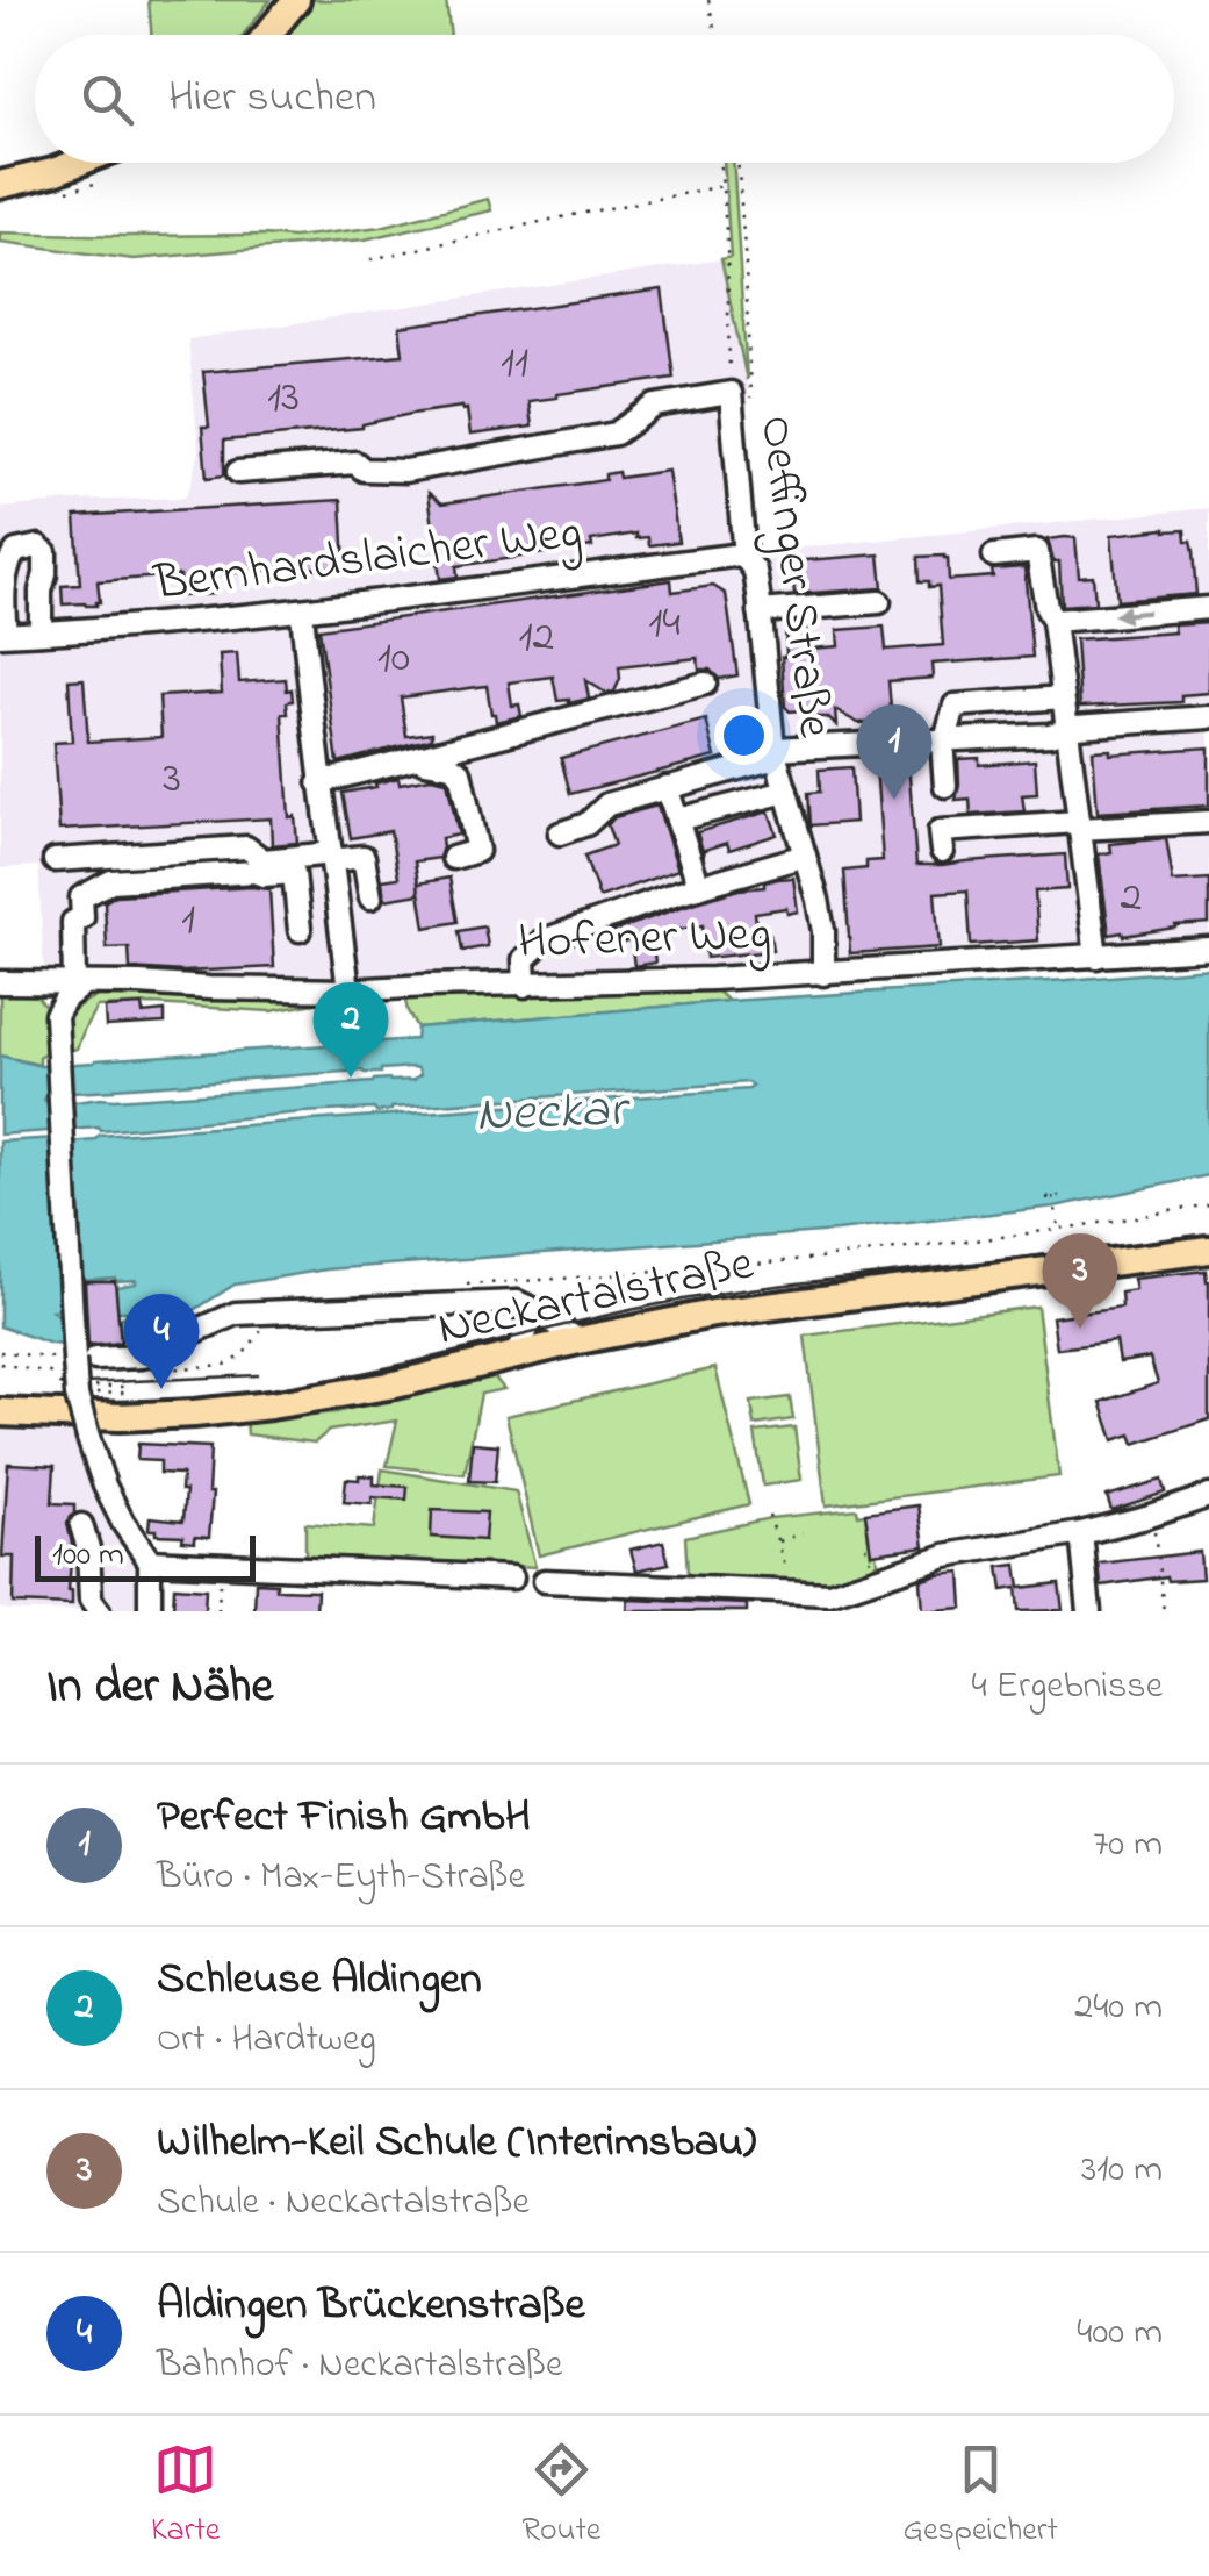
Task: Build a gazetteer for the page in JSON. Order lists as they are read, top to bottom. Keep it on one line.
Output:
{"streets":{"main road":["Neckartalstraße"],"street":["Bernhardslaicher Weg","Oeffinger Straße","Hofener Weg"]},"crossings":[["Bernhardslaicher Weg","Oeffinger Straße"],["Oeffinger Straße","Hofener Weg"]],"water":["Neckar"],"house_numbers":["11","13","14","12","10","3","2","1"],"scale_bar":"100 m","page":{"search":"Hier suchen","pins":["1","2","3","4"],"scale":"100 m","heading":["In der Nähe","4 Ergebnisse"],"list":[{"mark":"1","name":"Perfect Finish GmbH","note":"Büro · Max-Eyth-Straße","value":"70 m"},{"mark":"2","name":"Schleuse Aldingen","note":"Ort · Hardtweg","value":"240 m"},{"mark":"3","name":"Wilhelm-Keil Schule (Interimsbau)","note":"Schule · Neckartalstraße","value":"310 m"},{"mark":"4","name":"Aldingen Brückenstraße","note":"Bahnhof · Neckartalstraße","value":"400 m"}],"nav":["Karte","Route","Gespeichert"]}}
